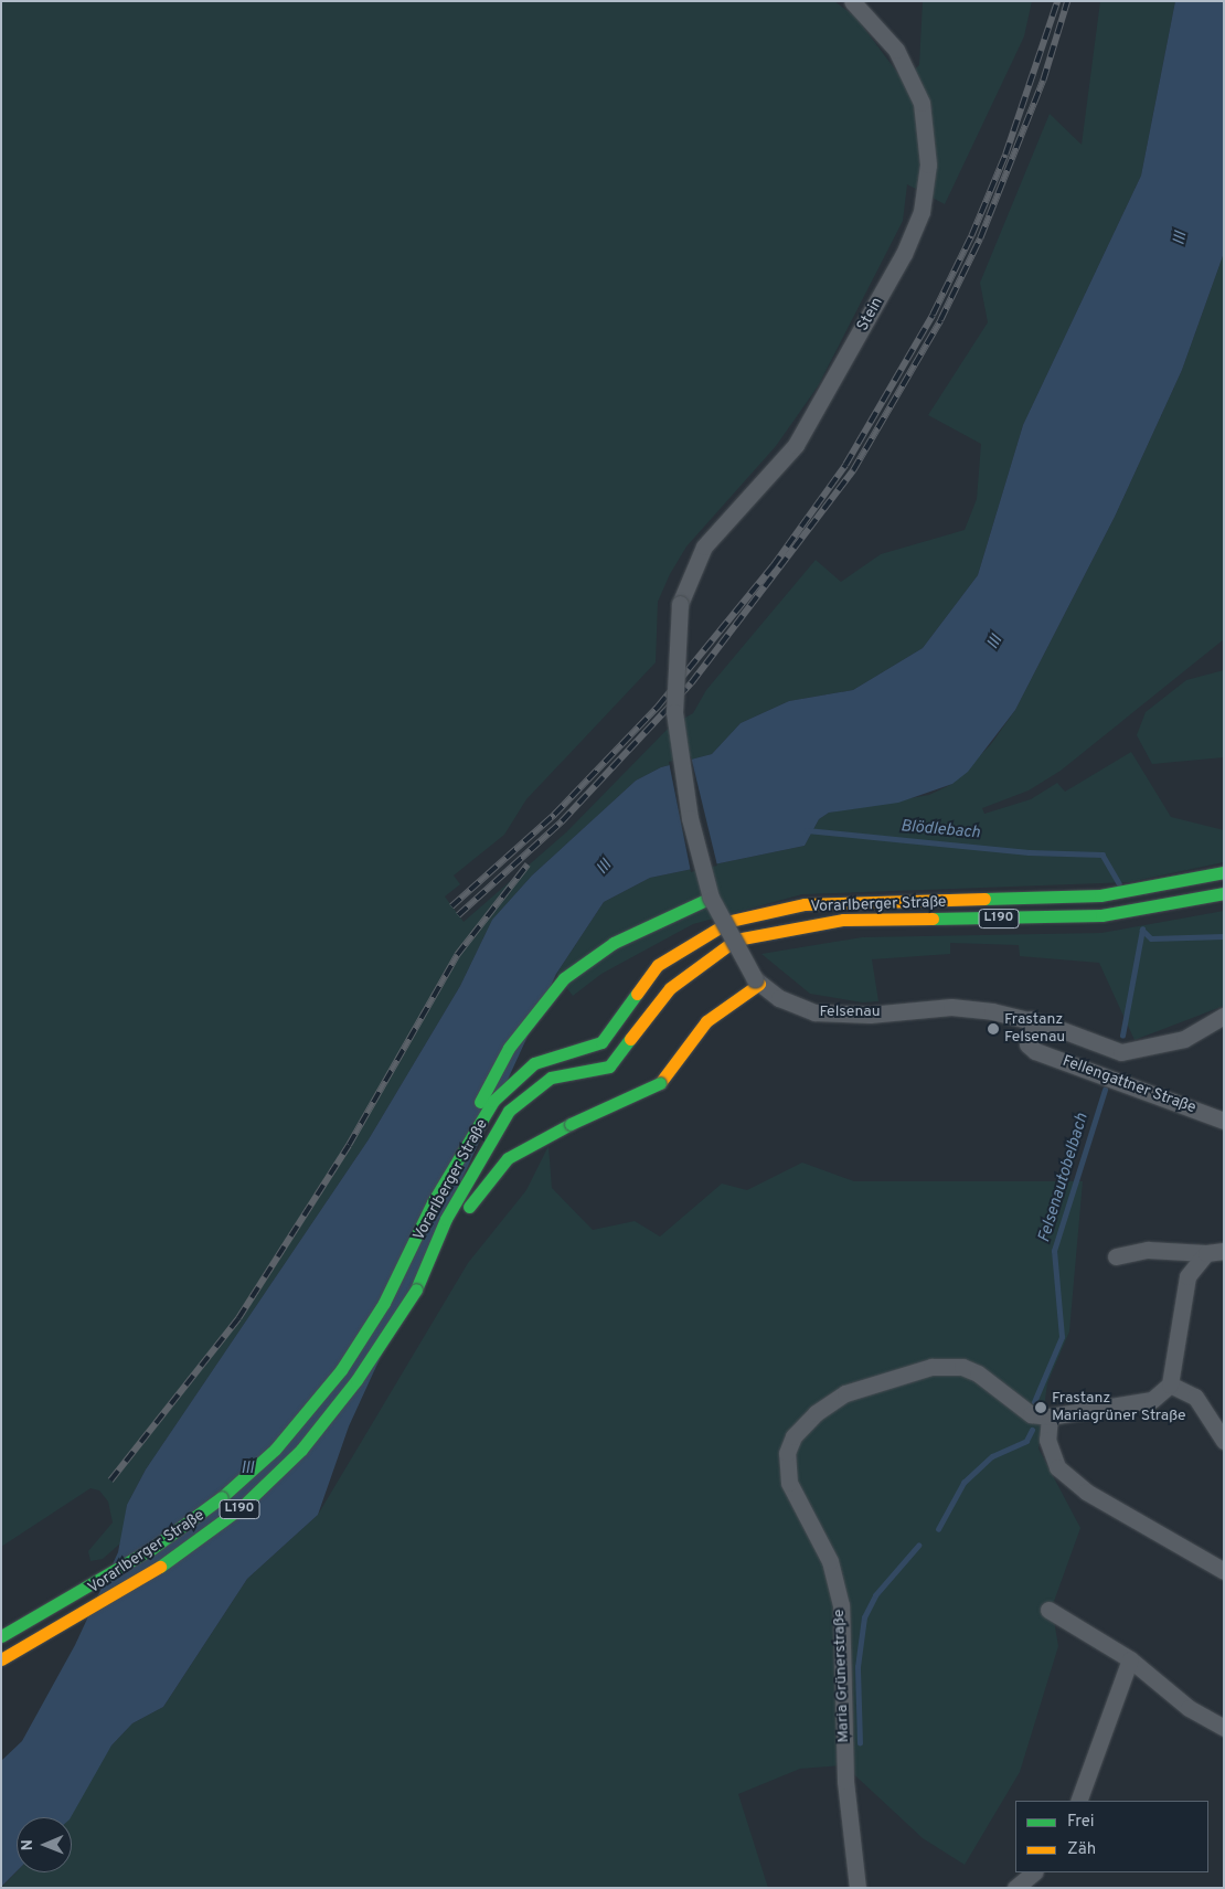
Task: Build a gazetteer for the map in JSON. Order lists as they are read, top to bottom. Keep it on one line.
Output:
{"streets":{"main road":["Vorarlberger Straße","L190"],"street":["Stein","Felsenau","Fellengattner Straße","Maria Grünerstraße"]},"crossings":[["Felsenau","Fellengattner Straße"]],"water":["Ill","Blödlebach","Felsenautobelbach"],"places":["Frastanz Felsenau","Frastanz Mariagrüner Straße"],"legend":["Frei","Zäh"],"north":"left"}
